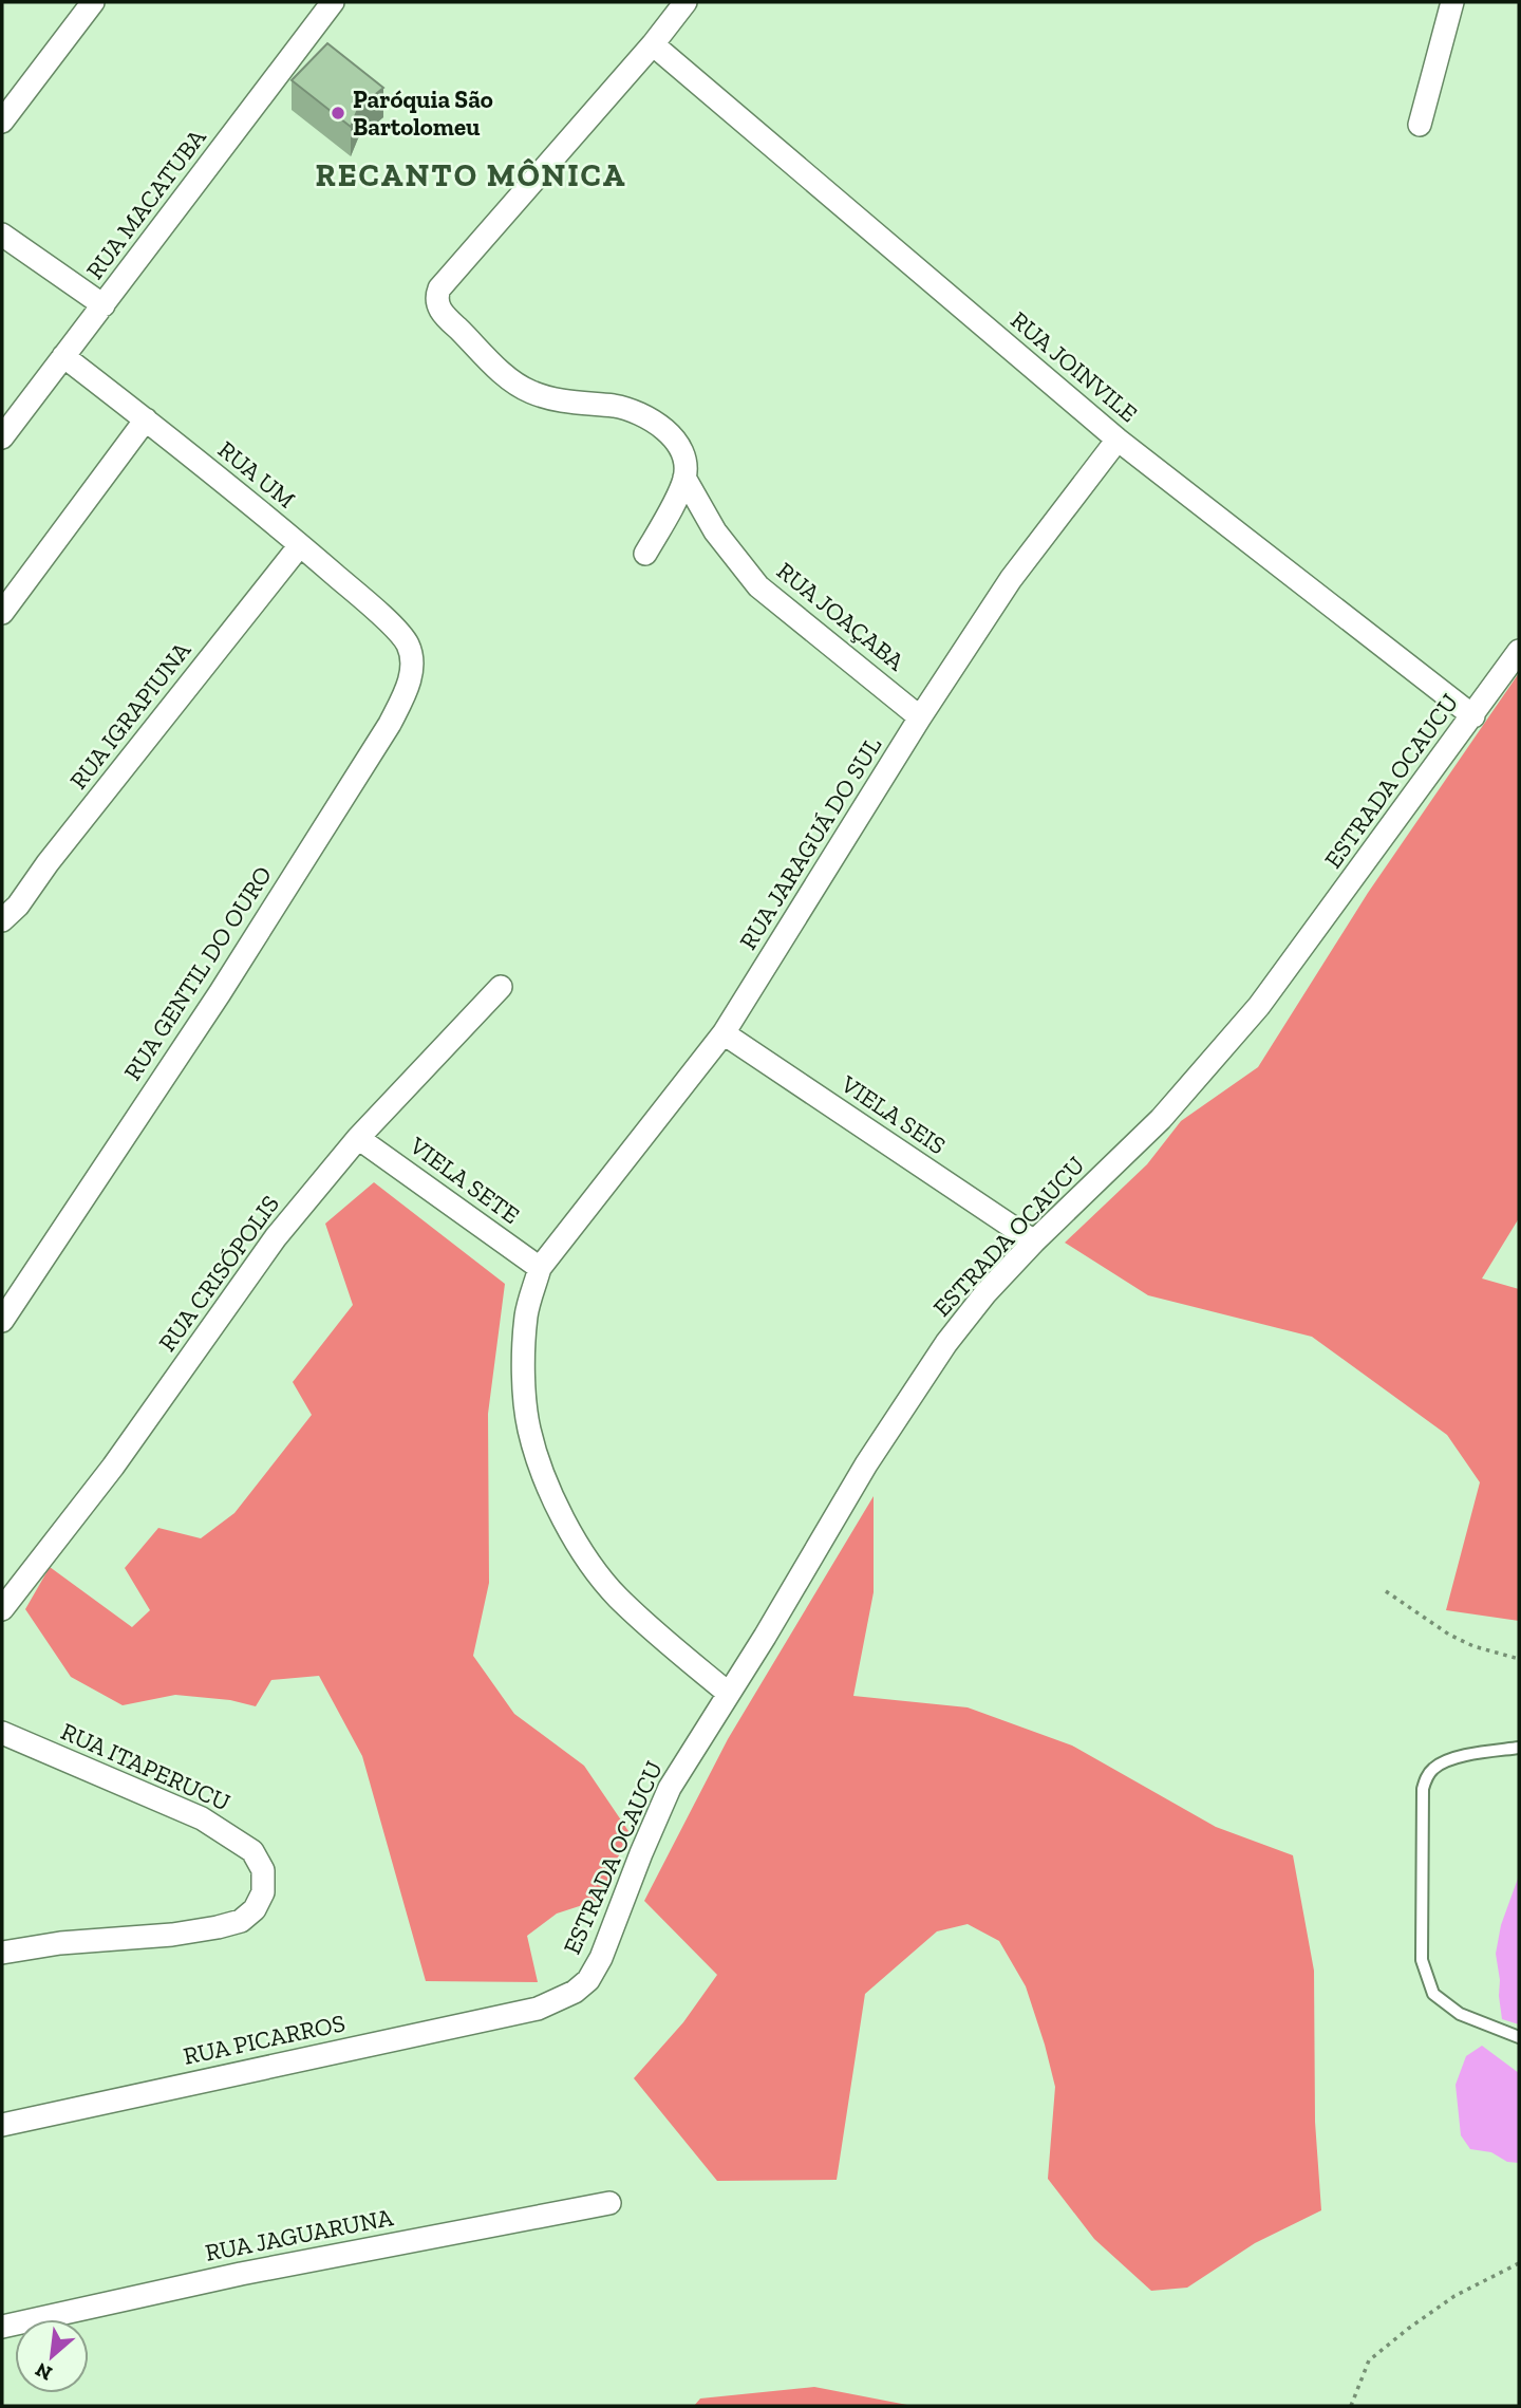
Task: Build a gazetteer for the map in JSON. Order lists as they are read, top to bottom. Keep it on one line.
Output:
{"streets":{"street":["RUA MACATUBA","RUA JOINVILE","RUA UM","RUA JOAÇABA","RUA IGRAPIUNA","ESTRADA OCAUCU","RUA JARAGUÁ DO SUL","RUA GENTIL DO OURO","VIELA SEIS","VIELA SETE","RUA CRISÓPOLIS","RUA ITAPERUCU","RUA PICARROS","RUA JAGUARUNA"]},"crossings":[["RUA MACATUBA","RUA UM"],["RUA JOINVILE","RUA JOAÇABA"],["RUA JOINVILE","ESTRADA OCAUCU"],["RUA JOINVILE","RUA JARAGUÁ DO SUL"],["RUA UM","RUA IGRAPIUNA"],["RUA UM","RUA GENTIL DO OURO"],["RUA JOAÇABA","RUA JARAGUÁ DO SUL"],["ESTRADA OCAUCU","VIELA SEIS"],["ESTRADA OCAUCU","RUA PICARROS"],["RUA JARAGUÁ DO SUL","VIELA SEIS"],["RUA JARAGUÁ DO SUL","VIELA SETE"],["VIELA SETE","RUA CRISÓPOLIS"]],"districts":["RECANTO MÔNICA"],"places":["Paróquia São Bartolomeu"],"north":"bottom left"}
